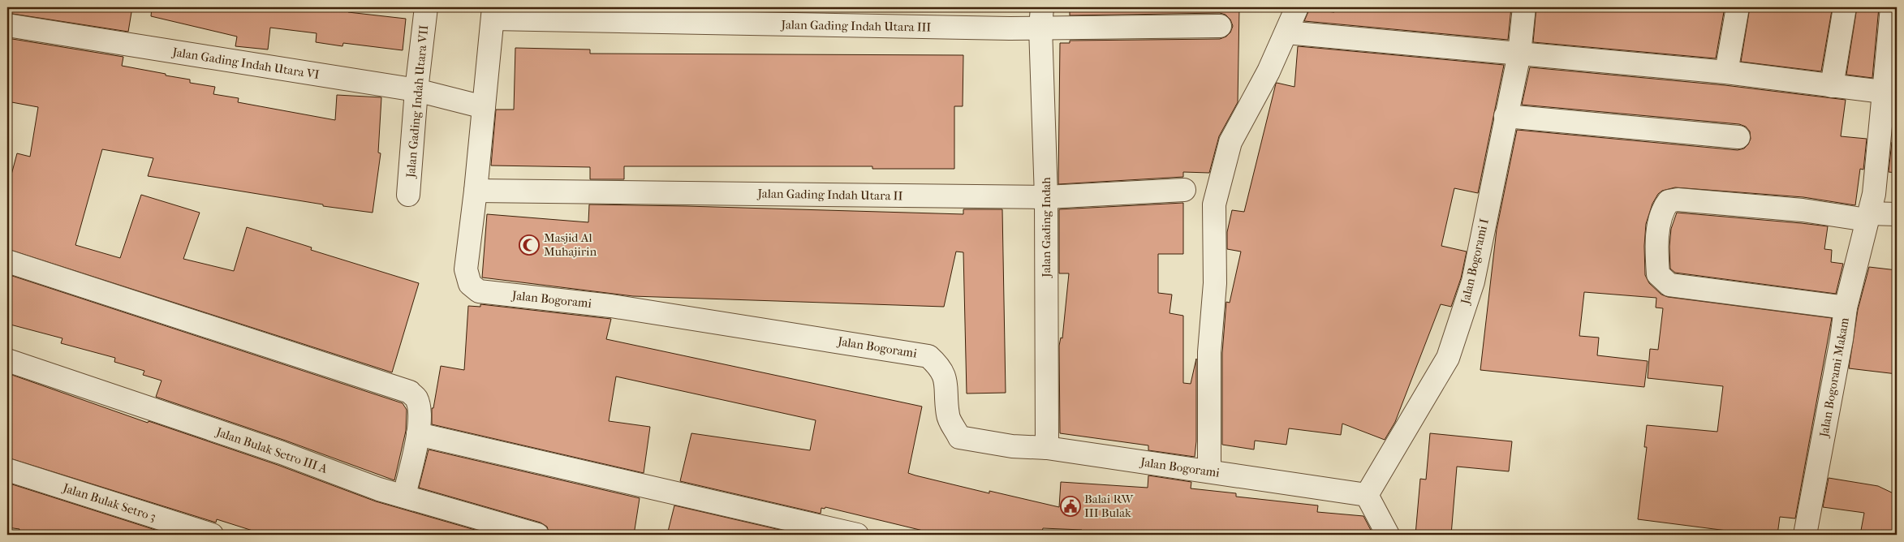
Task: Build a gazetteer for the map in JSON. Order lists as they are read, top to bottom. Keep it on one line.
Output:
{"streets":{"street":["Jalan Gading Indah Utara III","Jalan Gading Indah Utara VI","Jalan Gading Indah Utara VII","Jalan Gading Indah Utara II","Jalan Gading Indah","Jalan Bogorami I","Jalan Bogorami","Jalan Bogorami Makam","Jalan Bulak Setro III A","Jalan Bulak Setro 3"]},"crossings":[["Jalan Gading Indah Utara III","Jalan Gading Indah"],["Jalan Gading Indah Utara VI","Jalan Gading Indah Utara VII"],["Jalan Gading Indah Utara II","Jalan Gading Indah"],["Jalan Gading Indah Utara II","Jalan Bogorami"],["Jalan Gading Indah","Jalan Bogorami"],["Jalan Bogorami I","Jalan Bogorami"]],"places":{"mosque":["Masjid Al Muhajirin"],"public building":["Balai RW III Bulak"]}}
